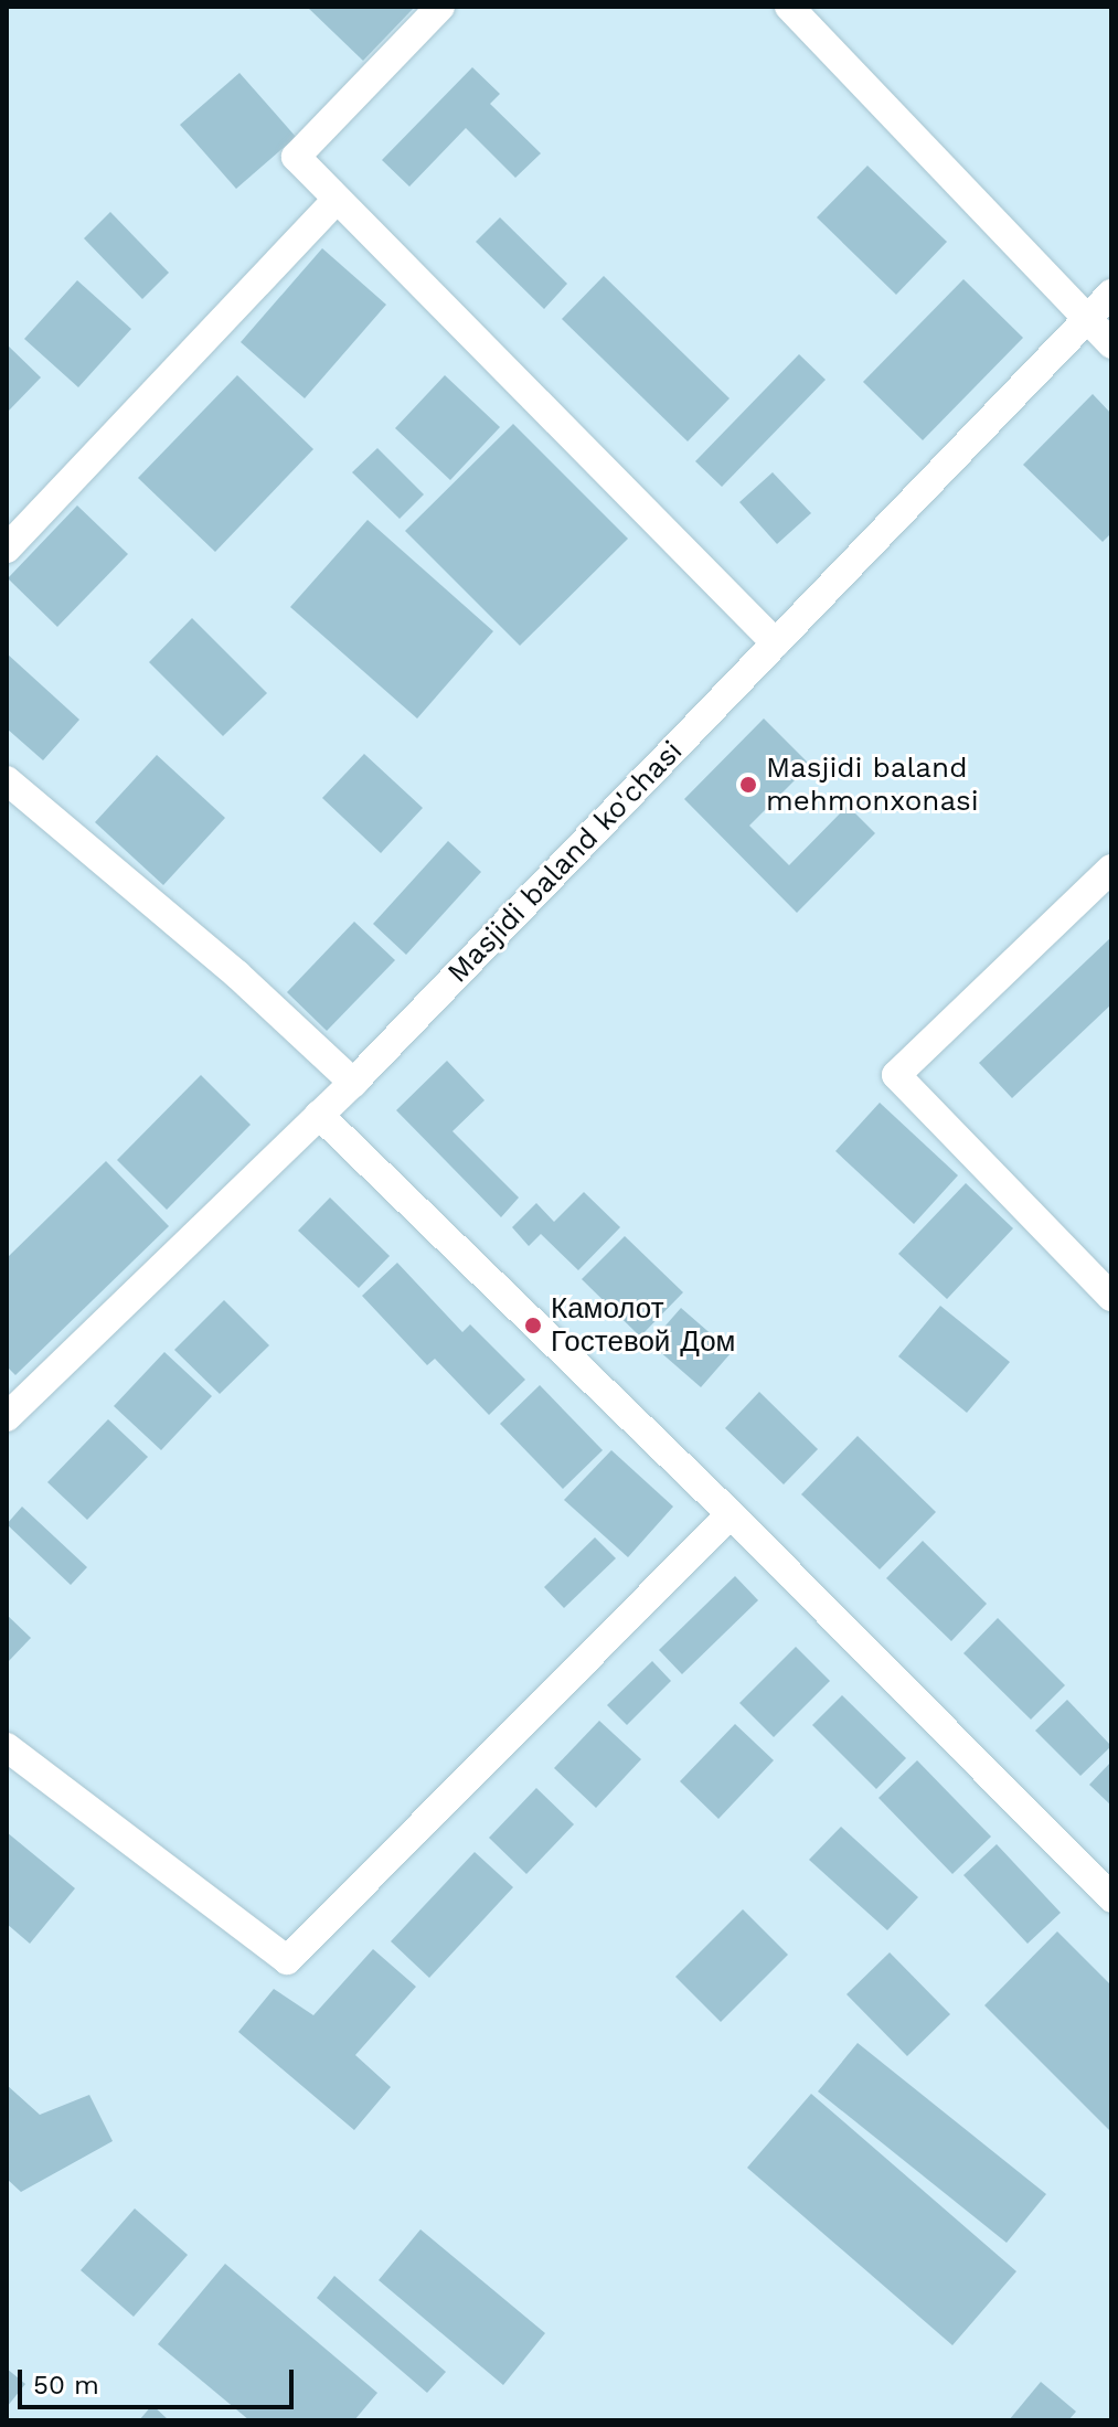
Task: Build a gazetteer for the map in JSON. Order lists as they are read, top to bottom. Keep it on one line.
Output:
{"streets":{"street":["Masjidi baland ko'chasi"]},"places":["Masjidi baland mehmonxonasi","Камолот Гостевой Дом"],"scale_bar":"50 m"}
